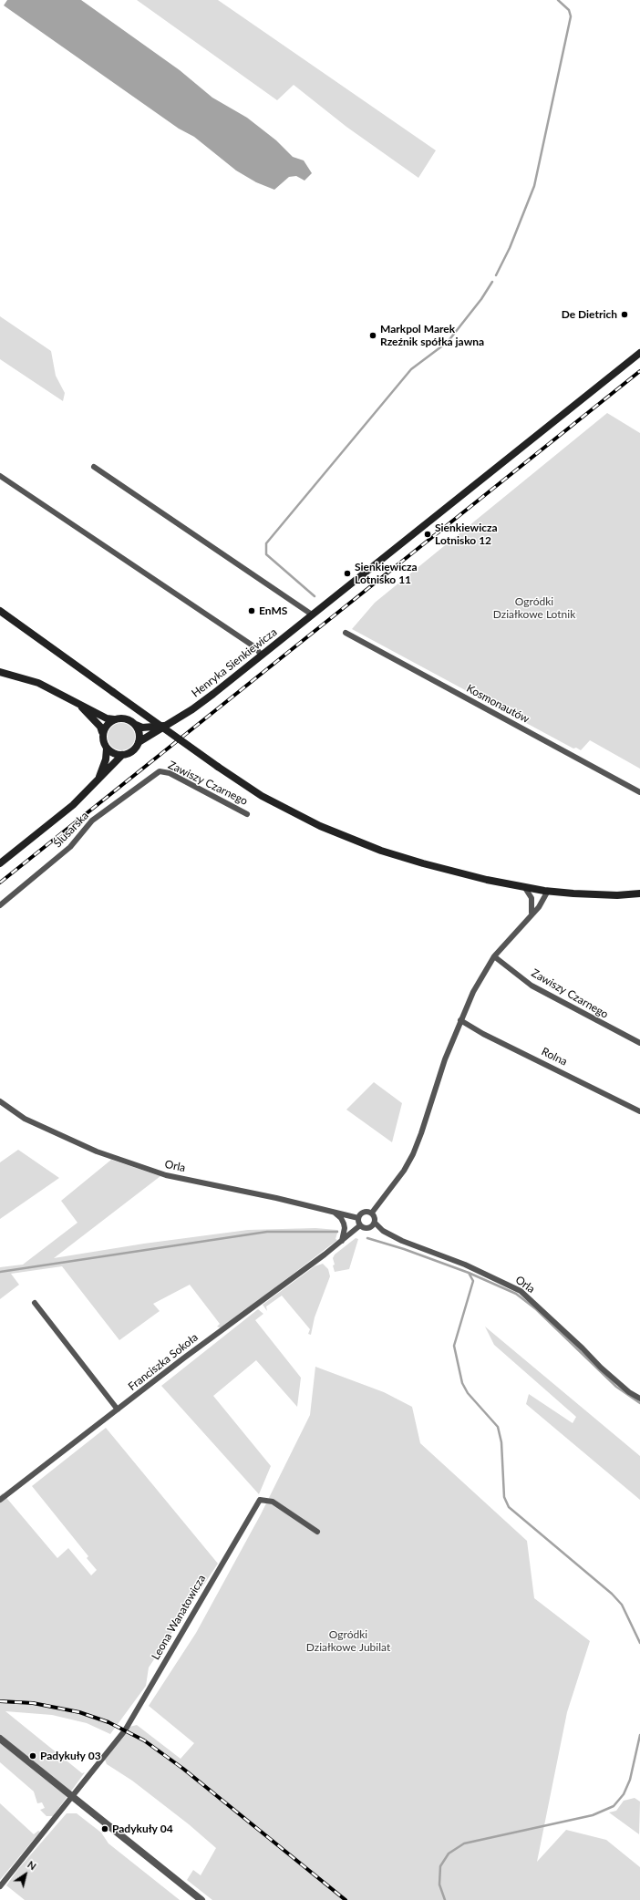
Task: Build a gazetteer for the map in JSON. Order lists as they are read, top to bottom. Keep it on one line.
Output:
{"streets":{"main road":["Henryka Sienkiewicza"],"street":["Kosmonautów","Zawiszy Czarnego","Ślusarska","Rolna","Orla","Franciszka Sokoła","Leona Wanatowicza"]},"crossings":[["Zawiszy Czarnego","Ślusarska"],["Orla","Franciszka Sokoła"]],"parks":["Ogródki Działkowe Lotnik","Ogródki Działkowe Jubilat"],"places":["De Dietrich","Markpol Marek Rzeźnik spółka jawna","Sienkiewicza Lotnisko 12","Sienkiewicza Lotnisko 11","EnMS","Padykuły 03","Padykuły 04"],"north":"top right"}
